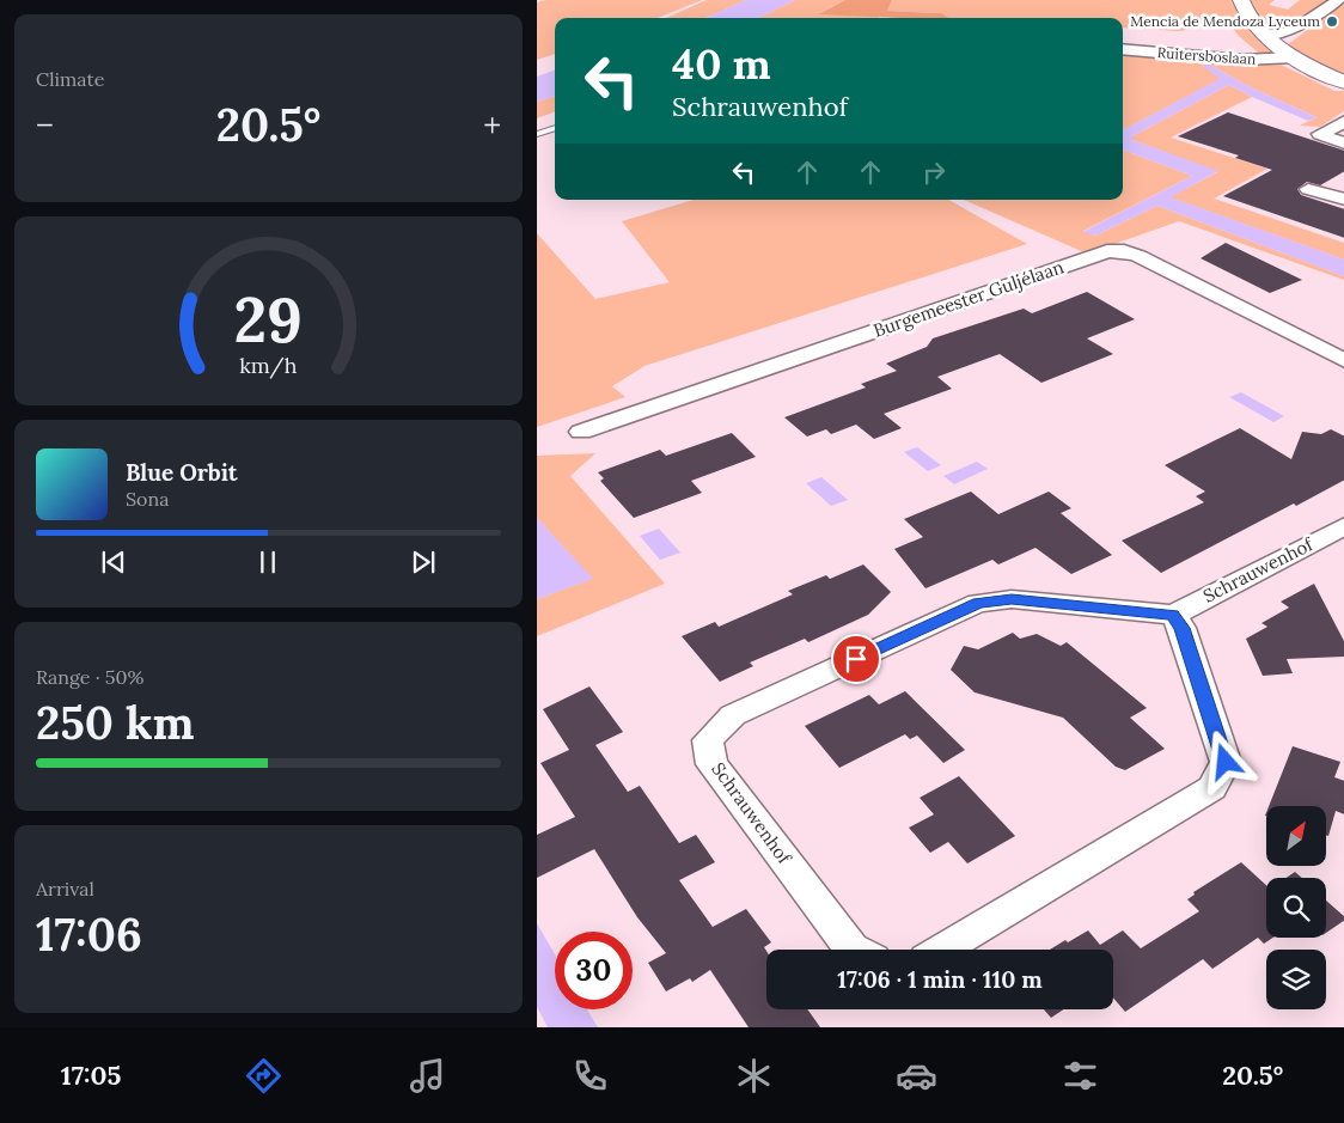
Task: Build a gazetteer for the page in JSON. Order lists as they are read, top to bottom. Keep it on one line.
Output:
{"streets":{"street":["Ruitersboslaan","Burgemeester Guljélaan","Schrauwenhof"]},"places":["Mencia de Mendoza Lyceum"],"north":"top right","page":{"tile":["Climate",["Range · 50%","250 km"],["Arrival","17:06"]],"turn":["40 m","Schrauwenhof"],"heat":["−","20.5°","+"],"song":["Blue Orbit","Sona"],"limit":"30","trip":"17:06 · 1 min · 110 m","tabs":["17:05","20.5°"],"gauge":["29","km/h"]}}
